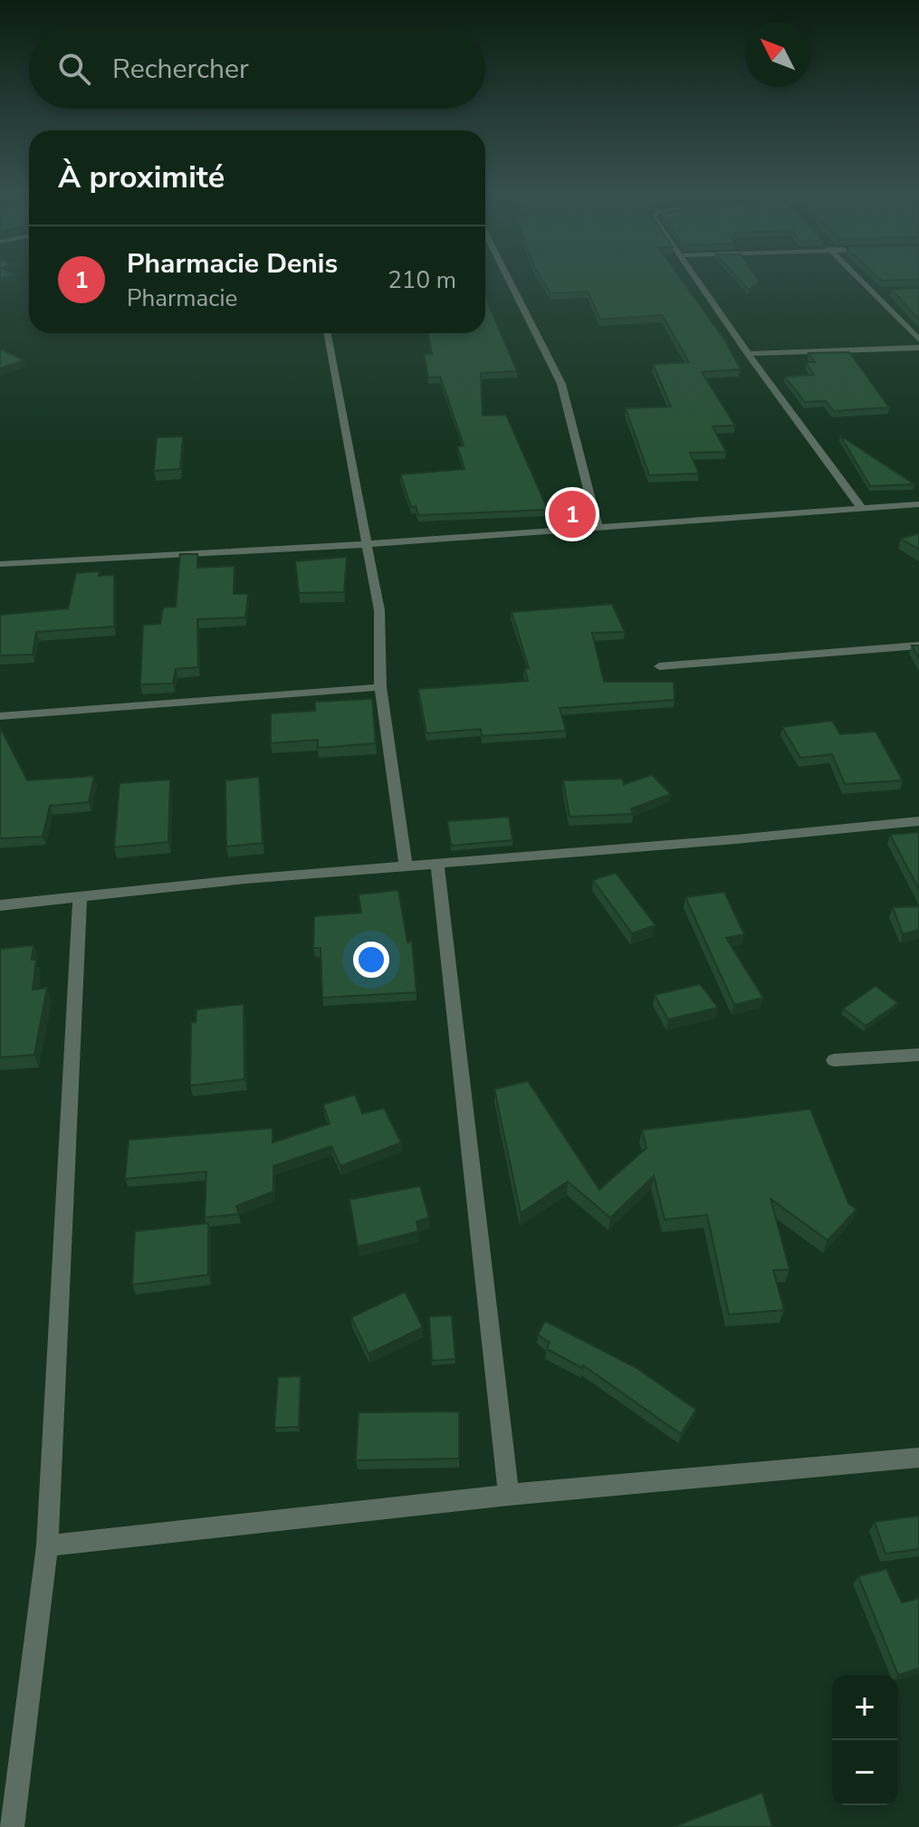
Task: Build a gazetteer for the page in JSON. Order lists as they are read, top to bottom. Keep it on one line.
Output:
{"north":"top left","page":{"search":"Rechercher","heading":"À proximité","list":[{"mark":"1","name":"Pharmacie Denis","note":"Pharmacie","value":"210 m"}],"pins":"1","map_buttons":["+","−"]}}
